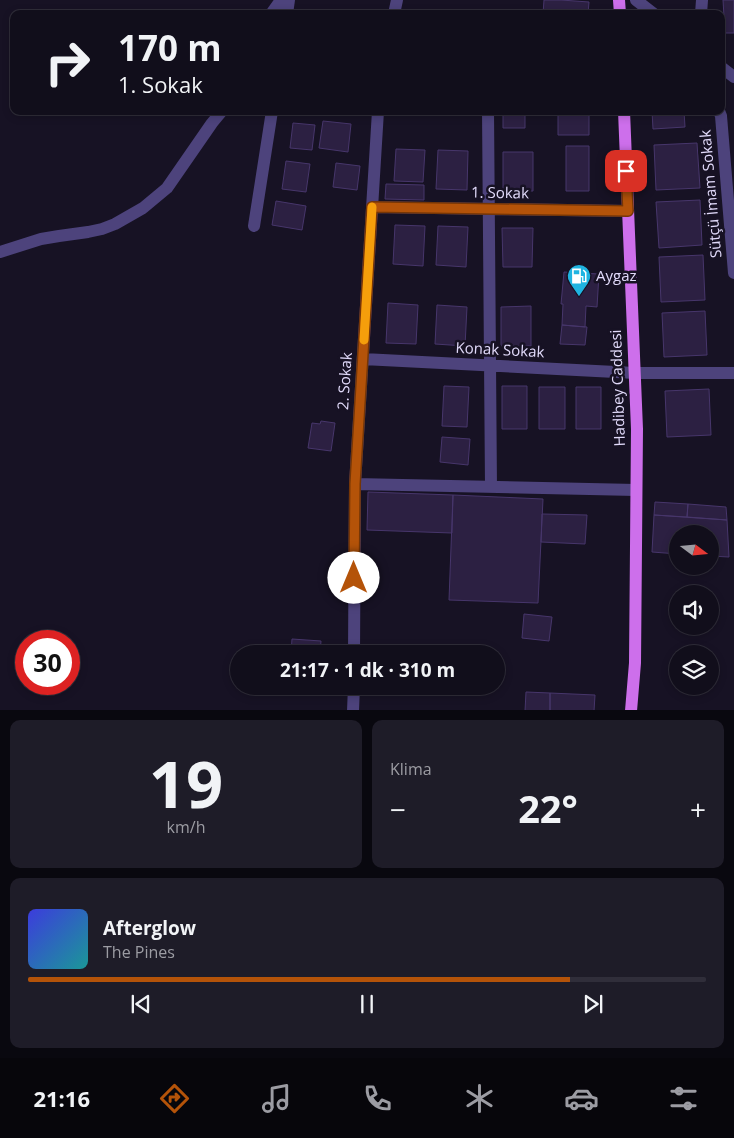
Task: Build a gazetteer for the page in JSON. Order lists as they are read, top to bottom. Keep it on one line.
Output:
{"streets":{"main road":["Hadibey Caddesi"],"street":["1. Sokak","Sütçü İmam Sokak","Konak Sokak","2. Sokak"]},"crossings":[["1. Sokak","2. Sokak"],["1. Sokak","Hadibey Caddesi"],["Konak Sokak","2. Sokak"],["Konak Sokak","Hadibey Caddesi"]],"places":{"fuel station":["Aygaz"]},"north":"right","page":{"turn":["170 m","1. Sokak"],"limit":"30","trip":"21:17 · 1 dk · 310 m","tile":[["19","km/h"],"Klima"],"heat":["−","22°","+"],"song":["Afterglow","The Pines"],"tabs":"21:16"}}
